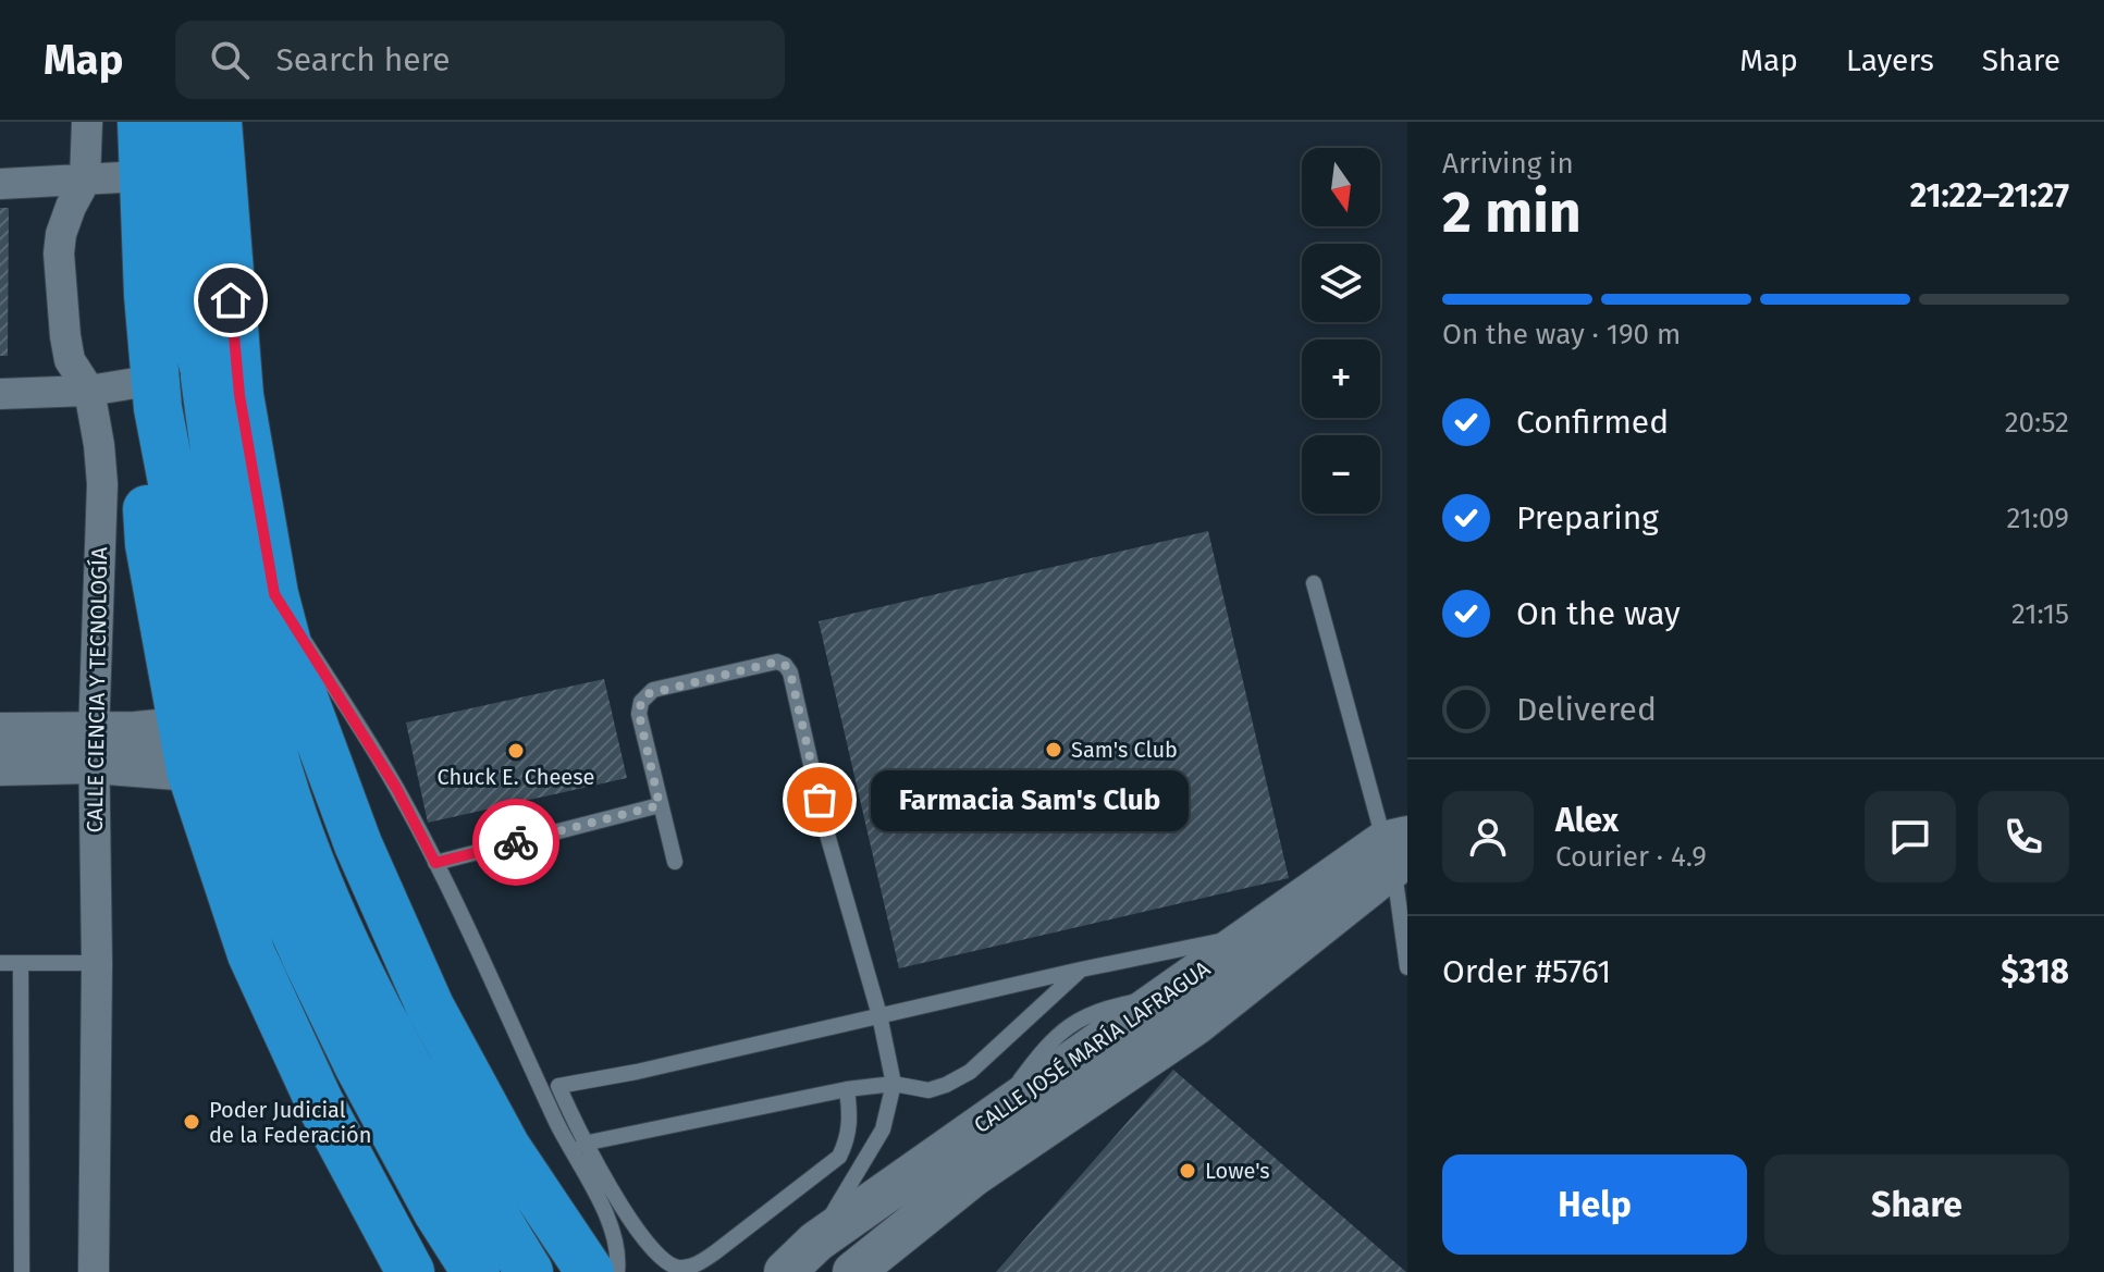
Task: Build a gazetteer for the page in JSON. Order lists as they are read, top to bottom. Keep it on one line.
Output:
{"streets":{"main road":["CALLE JOSÉ MARÍA LAFRAGUA"],"street":["CALLE CIENCIA Y TECNOLOGÍA"]},"places":["Sam's Club","Chuck E. Cheese","Farmacia Sam's Club","Poder Judicial de la Federación","Lowe's"],"north":"bottom","page":{"header":"Map","search":"Search here","nav":["Map","Layers","Share"],"heading":["2 min","Arriving in","21:22–21:27"],"panel":["Alex","Courier · 4.9","Order #5761","$318"],"map_buttons":["+","−"],"bar":"On the way · 190 m","list":[["Confirmed","20:52"],["Preparing","21:09"],["On the way","21:15"],"Delivered"],"bubble":"Farmacia Sam's Club","buttons":["Help","Share"]}}
